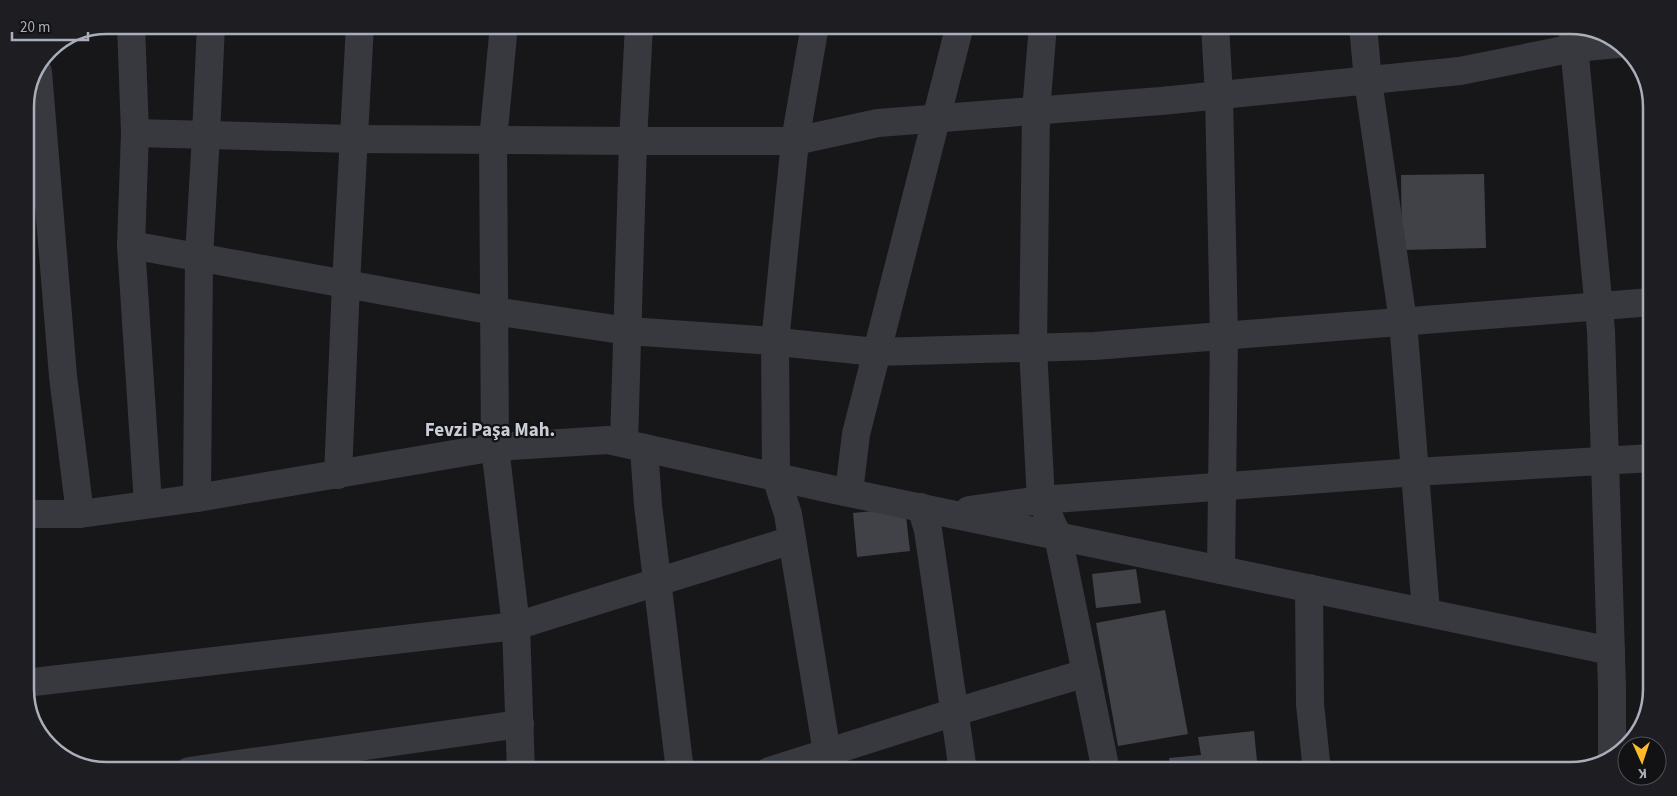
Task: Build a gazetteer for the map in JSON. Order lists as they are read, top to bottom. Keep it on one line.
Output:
{"districts":["Fevzi Paşa Mah."],"scale_bar":"20 m","north":"bottom"}
